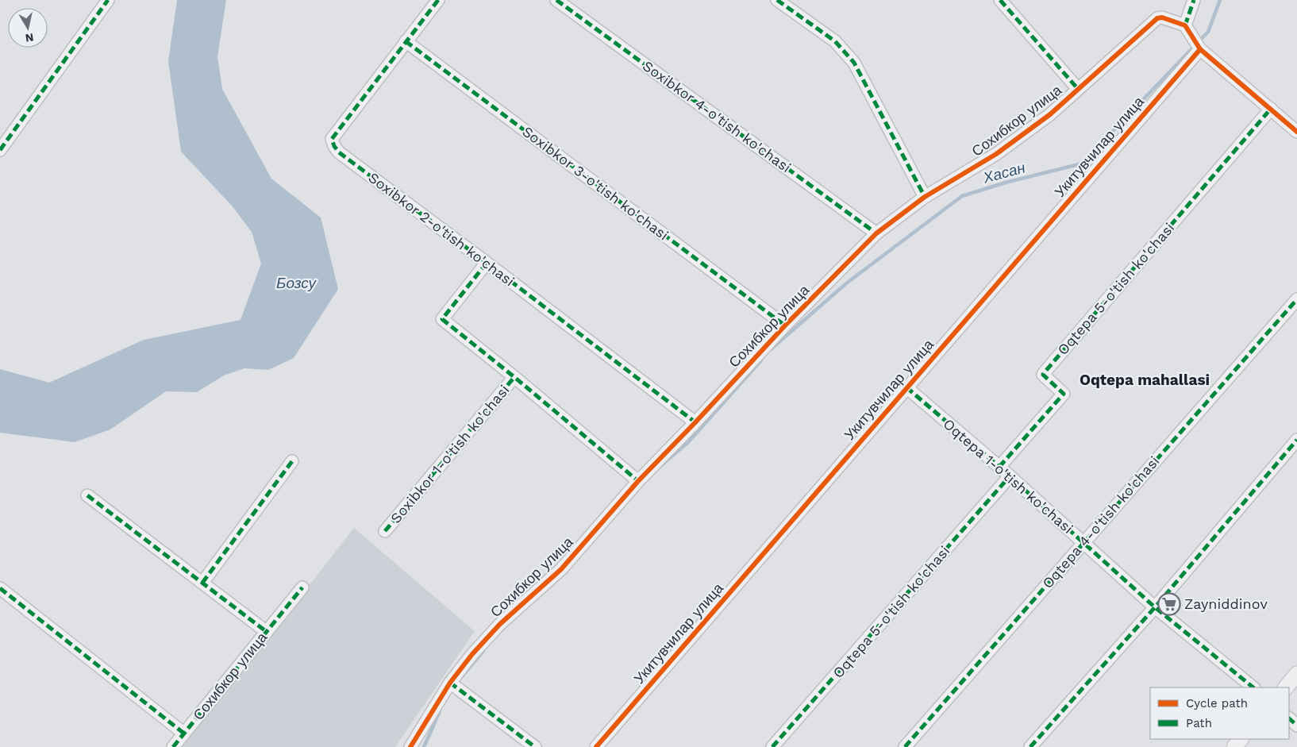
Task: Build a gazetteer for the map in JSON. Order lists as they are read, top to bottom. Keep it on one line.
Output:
{"streets":{"street":["Soxibkor 4-o'tish ko'chasi","Сохибкор улица","Укитувчилар улица","Soxibkor 3-o'tish ko'chasi","Soxibkor 2-o'tish ko'chasi","Oqtepa 5-o'tish ko'chasi","Soxibkor 1-o'tish ko'chasi","Oqtepa 1-o'tish ko'chasi","Oqtepa 4-o'tish ko'chasi"]},"crossings":[["Soxibkor 4-o'tish ko'chasi","Сохибкор улица"],["Сохибкор улица","Soxibkor 3-o'tish ko'chasi"],["Сохибкор улица","Soxibkor 2-o'tish ko'chasi"],["Сохибкор улица","Soxibkor 1-o'tish ko'chasi"],["Укитувчилар улица","Oqtepa 1-o'tish ko'chasi"],["Soxibkor 3-o'tish ko'chasi","Soxibkor 2-o'tish ko'chasi"],["Soxibkor 2-o'tish ko'chasi","Soxibkor 1-o'tish ko'chasi"],["Oqtepa 5-o'tish ko'chasi","Oqtepa 1-o'tish ko'chasi"],["Oqtepa 1-o'tish ko'chasi","Oqtepa 4-o'tish ko'chasi"]],"districts":["Oqtepa mahallasi"],"water":["Хасан","Бозсу"],"places":{"supermarket":["Zayniddinov"]},"legend":["Cycle path","Path"],"north":"bottom"}
